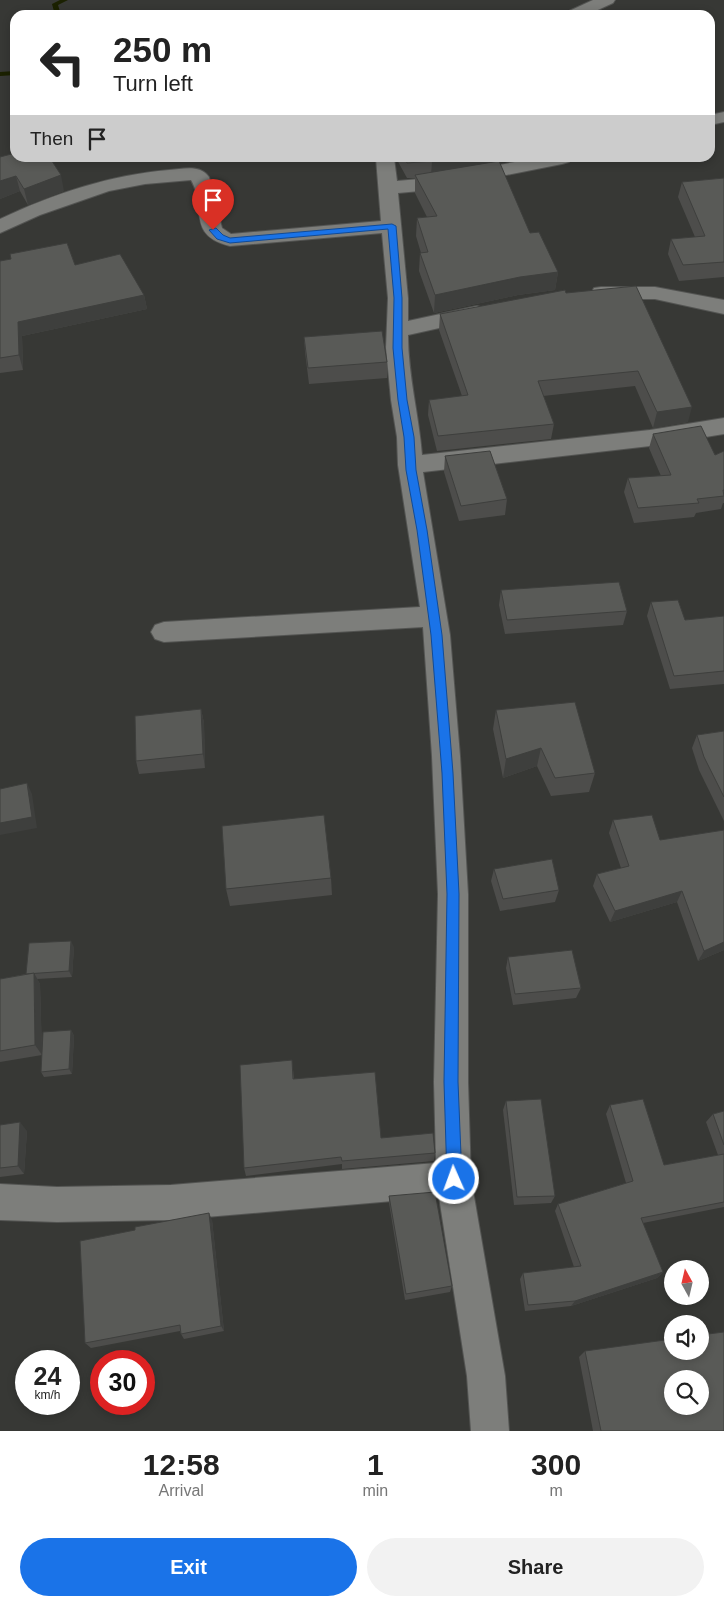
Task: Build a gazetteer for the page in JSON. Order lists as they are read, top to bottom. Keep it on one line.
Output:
{"north":"top","page":{"turn":["250 m","Turn left"],"then":"Then","speed":"24 km/h","limit":"30","eta":["12:58","Arrival","1","min","300","m"],"buttons":["Exit","Share"]}}
